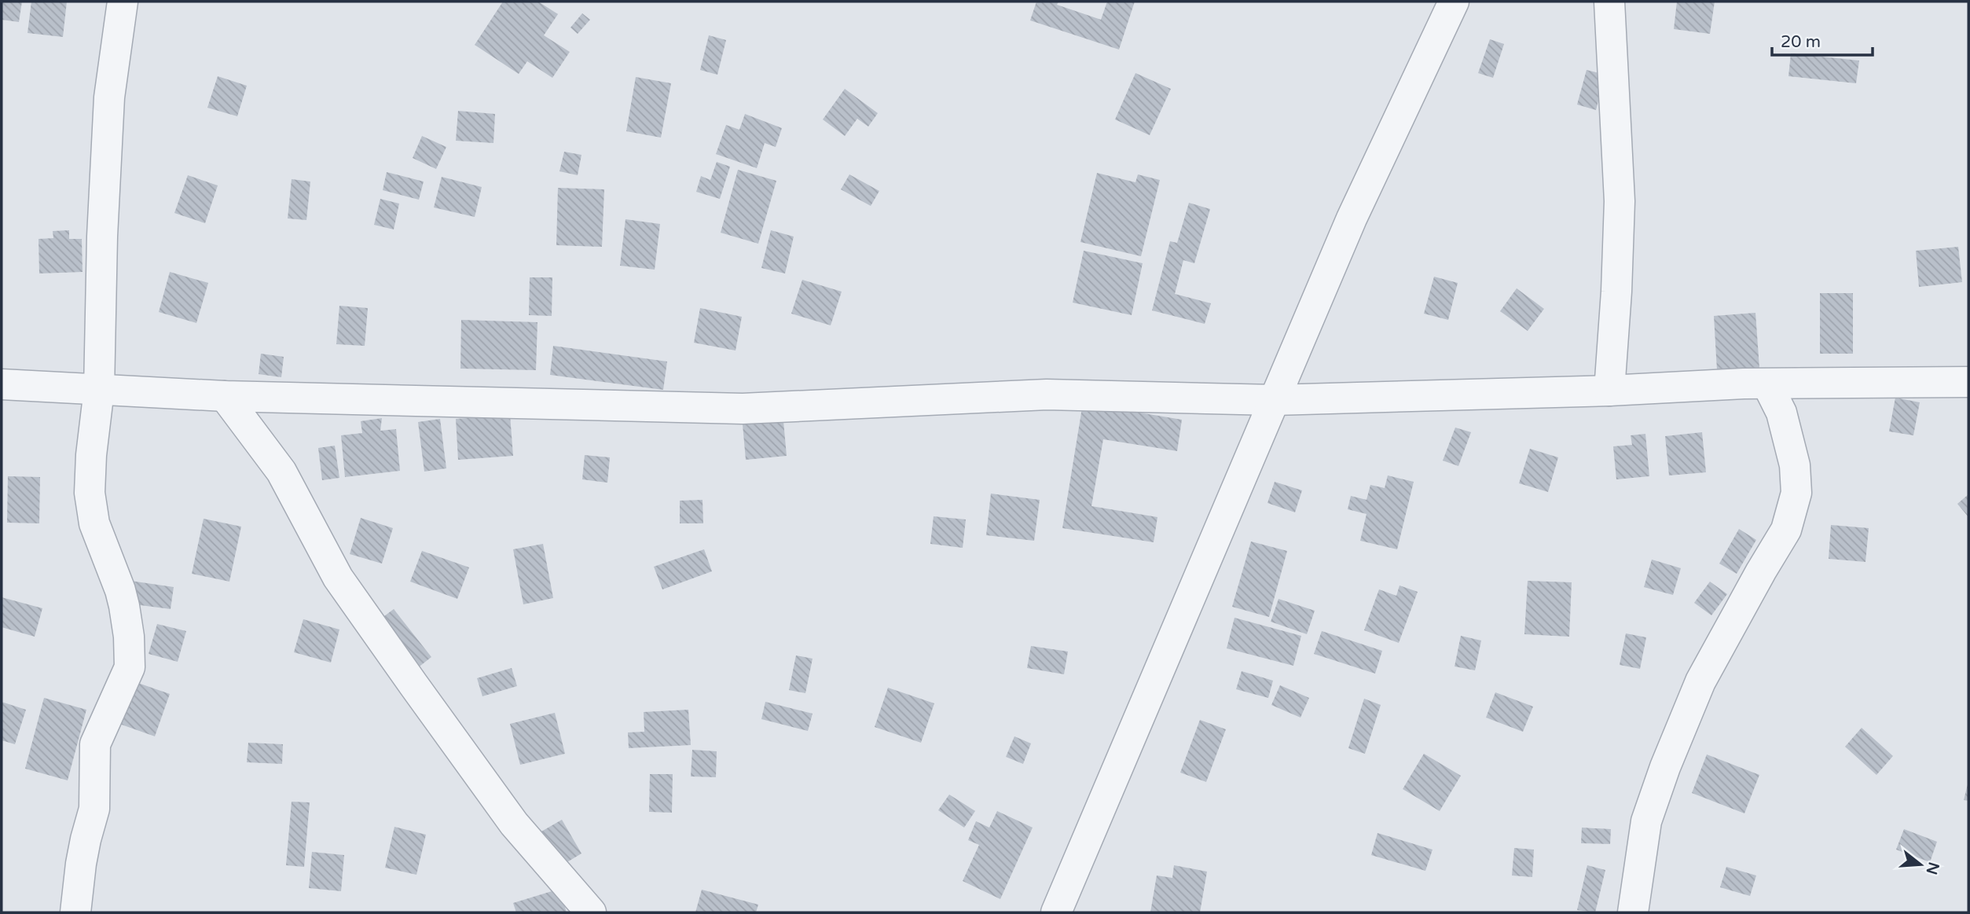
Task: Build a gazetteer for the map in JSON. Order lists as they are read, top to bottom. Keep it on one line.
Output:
{"scale_bar":"20 m","north":"right"}
